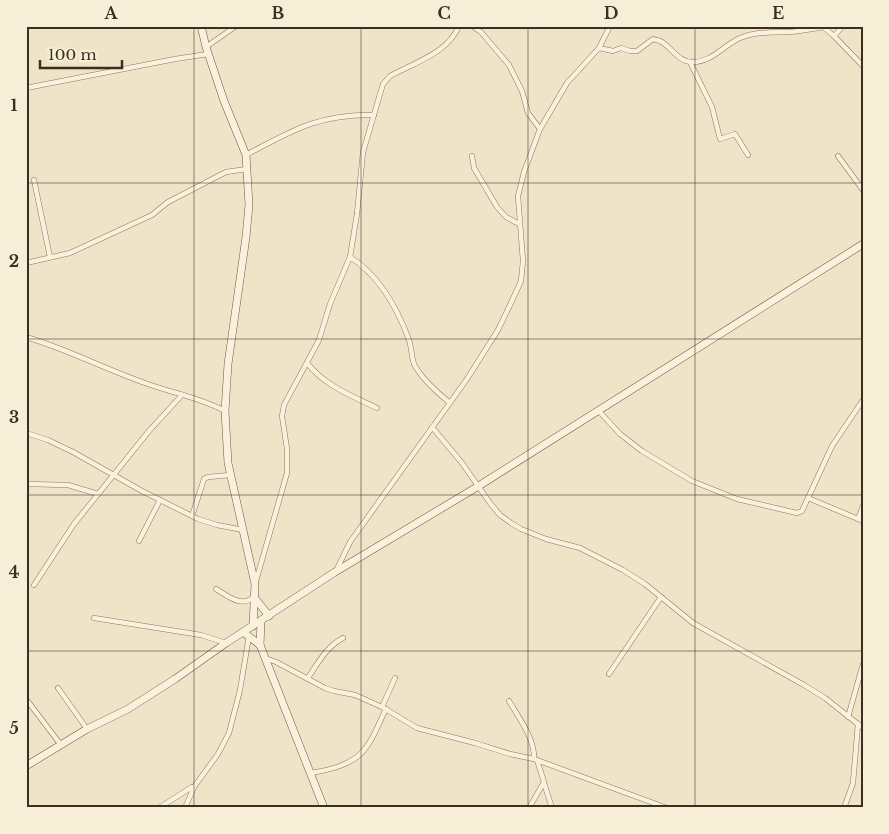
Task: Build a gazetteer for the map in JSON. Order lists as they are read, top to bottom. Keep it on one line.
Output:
{"scale_bar":"100 m","grid":{"columns":["A","B","C","D","E"],"rows":["1","2","3","4","5"]}}
